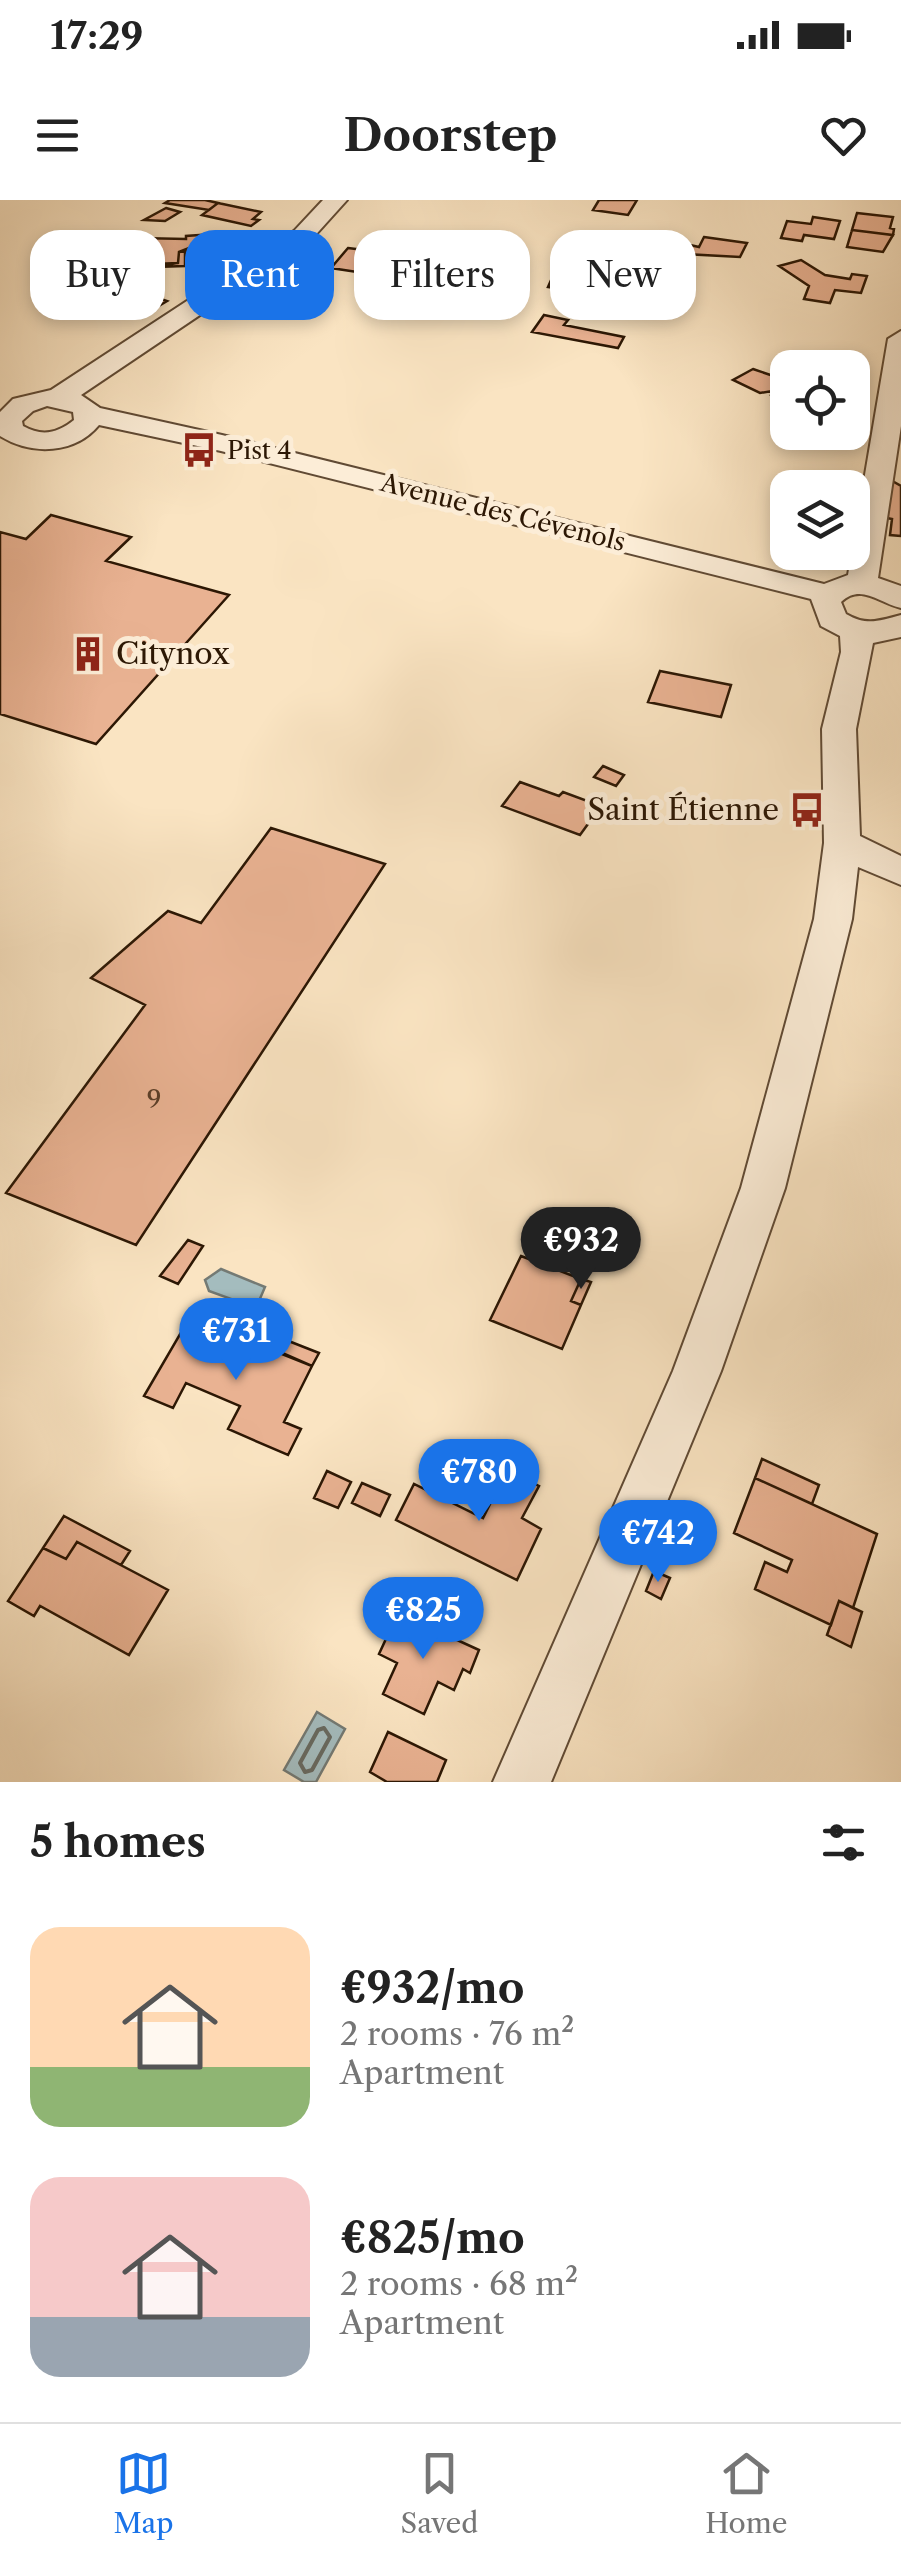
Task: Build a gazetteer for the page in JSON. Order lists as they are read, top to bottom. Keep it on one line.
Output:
{"streets":{"street":["Avenue des Cévenols"]},"places":{"bus stop":["Pist 4","Saint Étienne"],"building":["Citynox"]},"house_numbers":["9"],"page":{"status":"17:29","header":"Doorstep","chip":["Buy","Rent","Filters","New"],"price":["€932","€731","€780","€742","€825"],"heading":"5 homes","list":[{"name":"€932/mo","note":"2 rooms · 76 m² · Apartment"},{"name":"€825/mo","note":"2 rooms · 68 m² · Apartment"}],"tabs":["Map","Saved","Home"]}}
